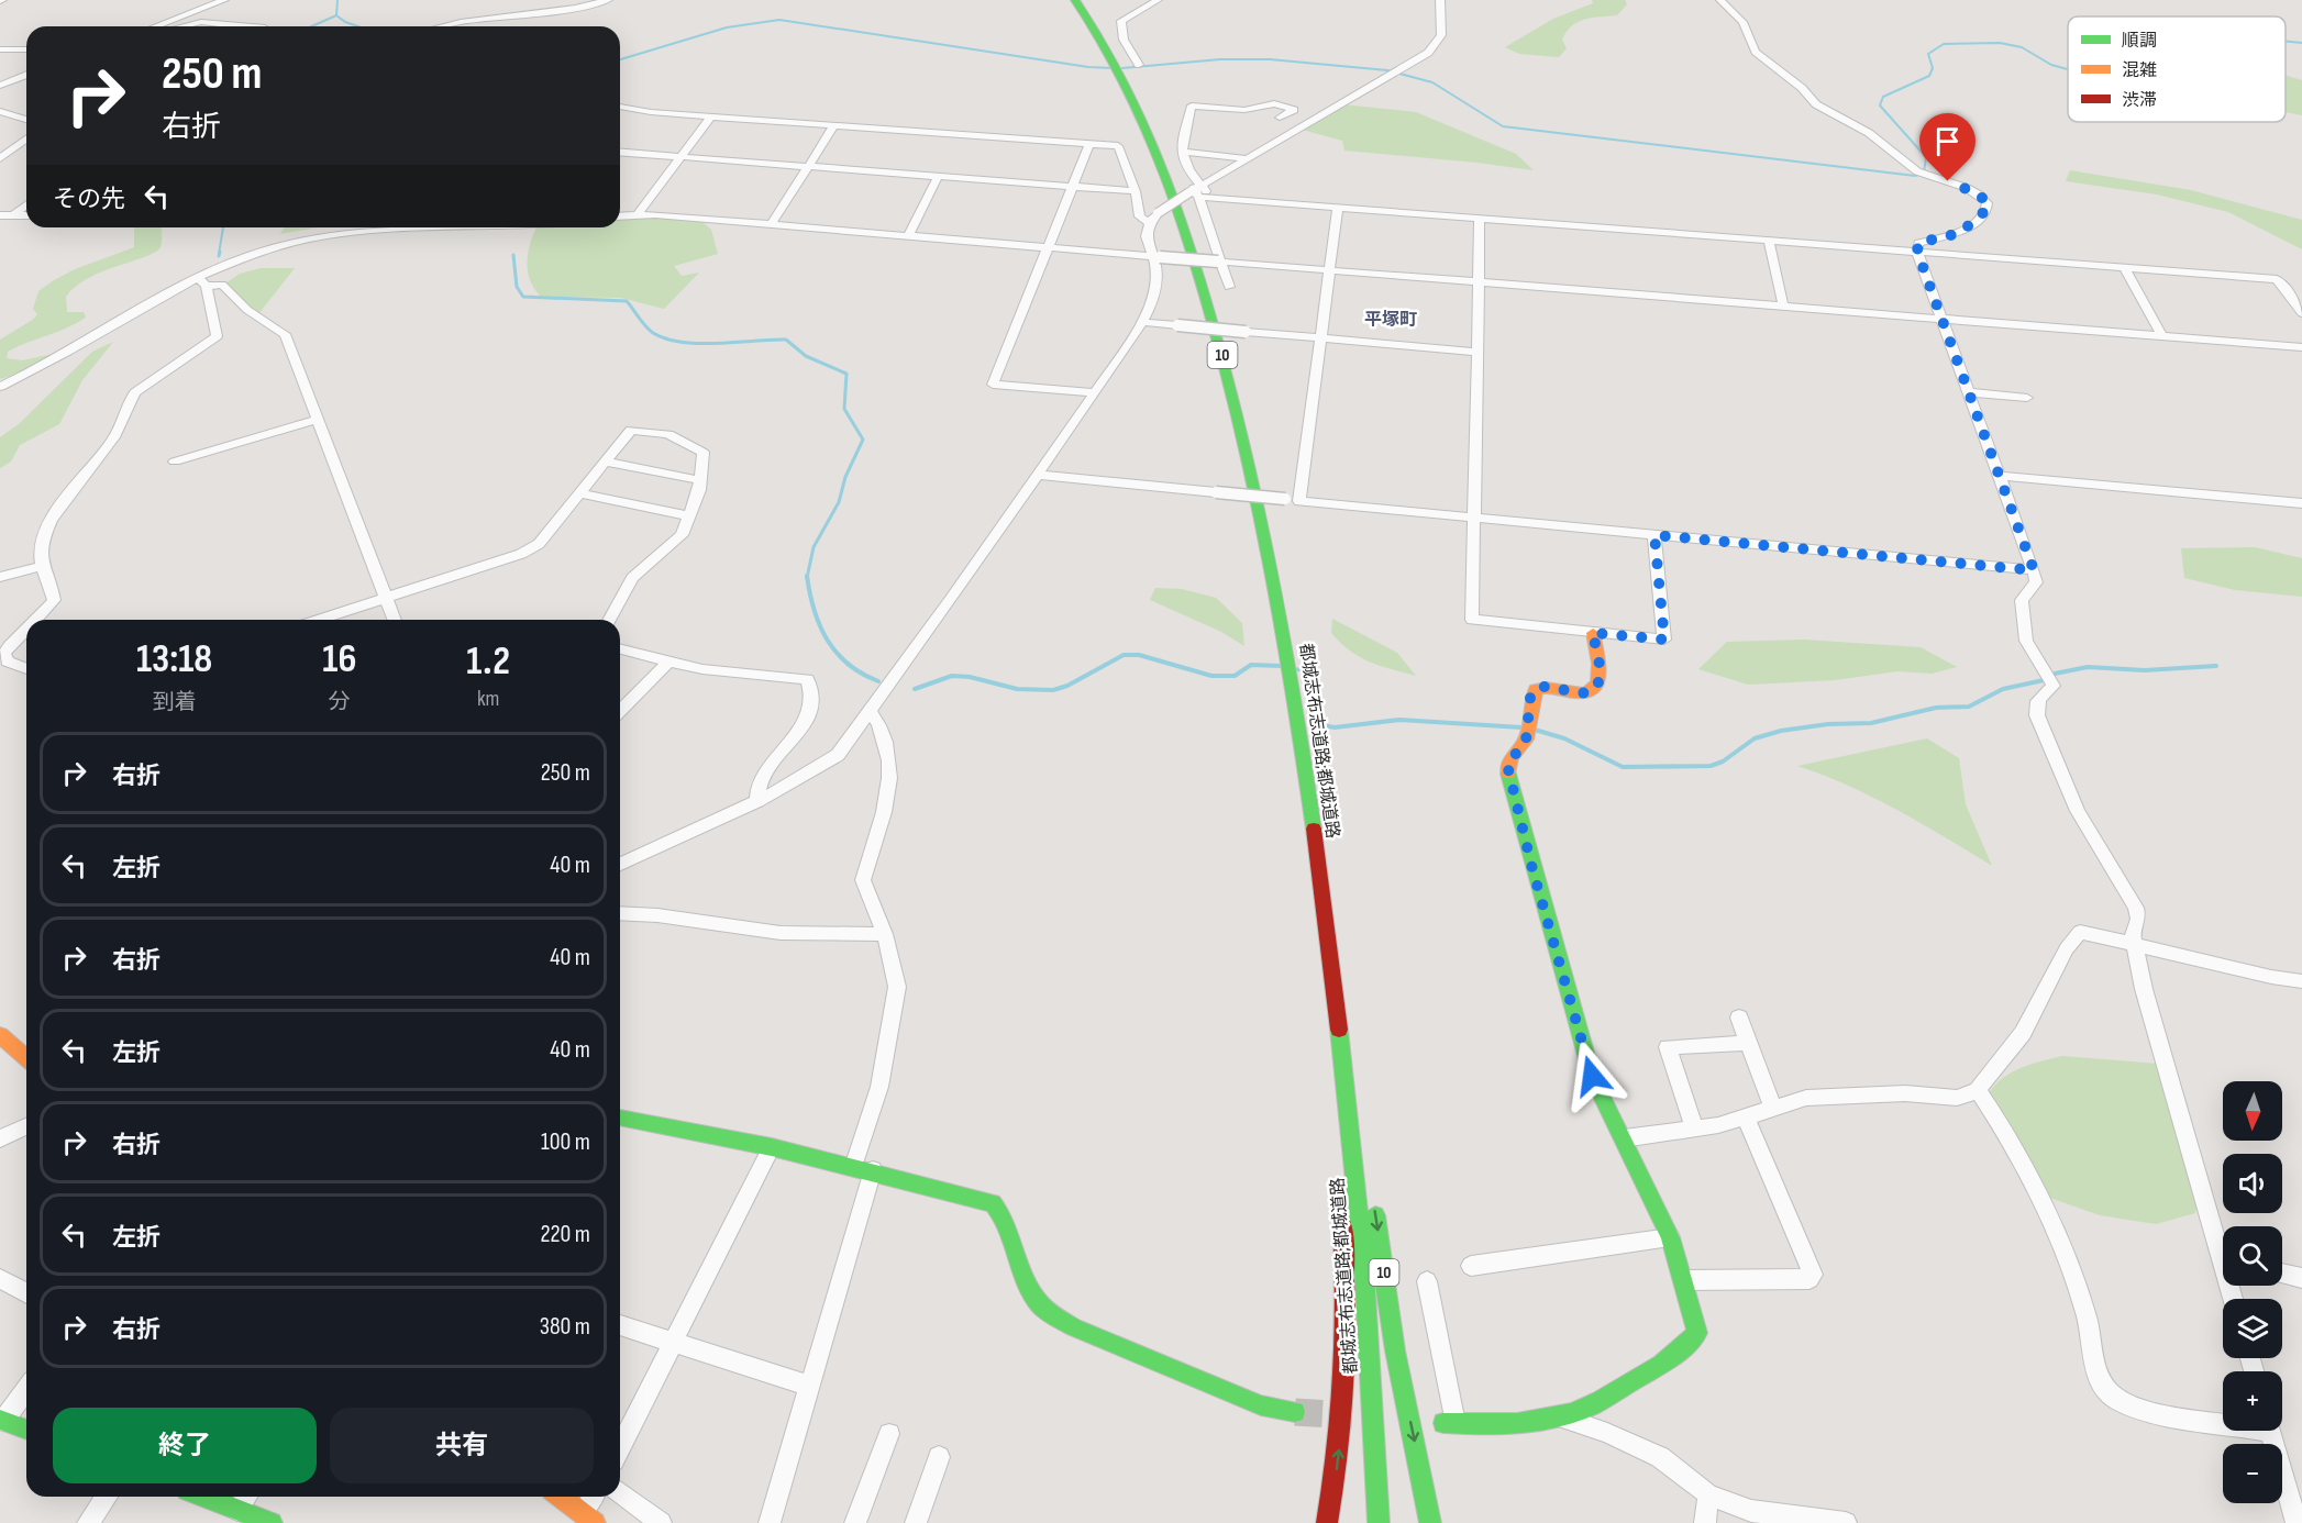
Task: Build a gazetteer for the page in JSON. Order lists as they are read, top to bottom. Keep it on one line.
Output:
{"streets":{"main road":["10","都城志布志道路;都城道路"]},"crossings":[["10","都城志布志道路;都城道路"]],"districts":["平塚町"],"legend":["順調","混雑","渋滞"],"north":"bottom","page":{"turn":["250 m","右折"],"then":"その先","eta":["13:18","到着","16","分","1.2","km"],"list":[{"name":"右折","value":"250 m"},{"name":"左折","value":"40 m"},{"name":"右折","value":"40 m"},{"name":"左折","value":"40 m"},{"name":"右折","value":"100 m"},{"name":"左折","value":"220 m"},{"name":"右折","value":"380 m"}],"map_buttons":["+","−"],"buttons":["終了","共有"]}}
